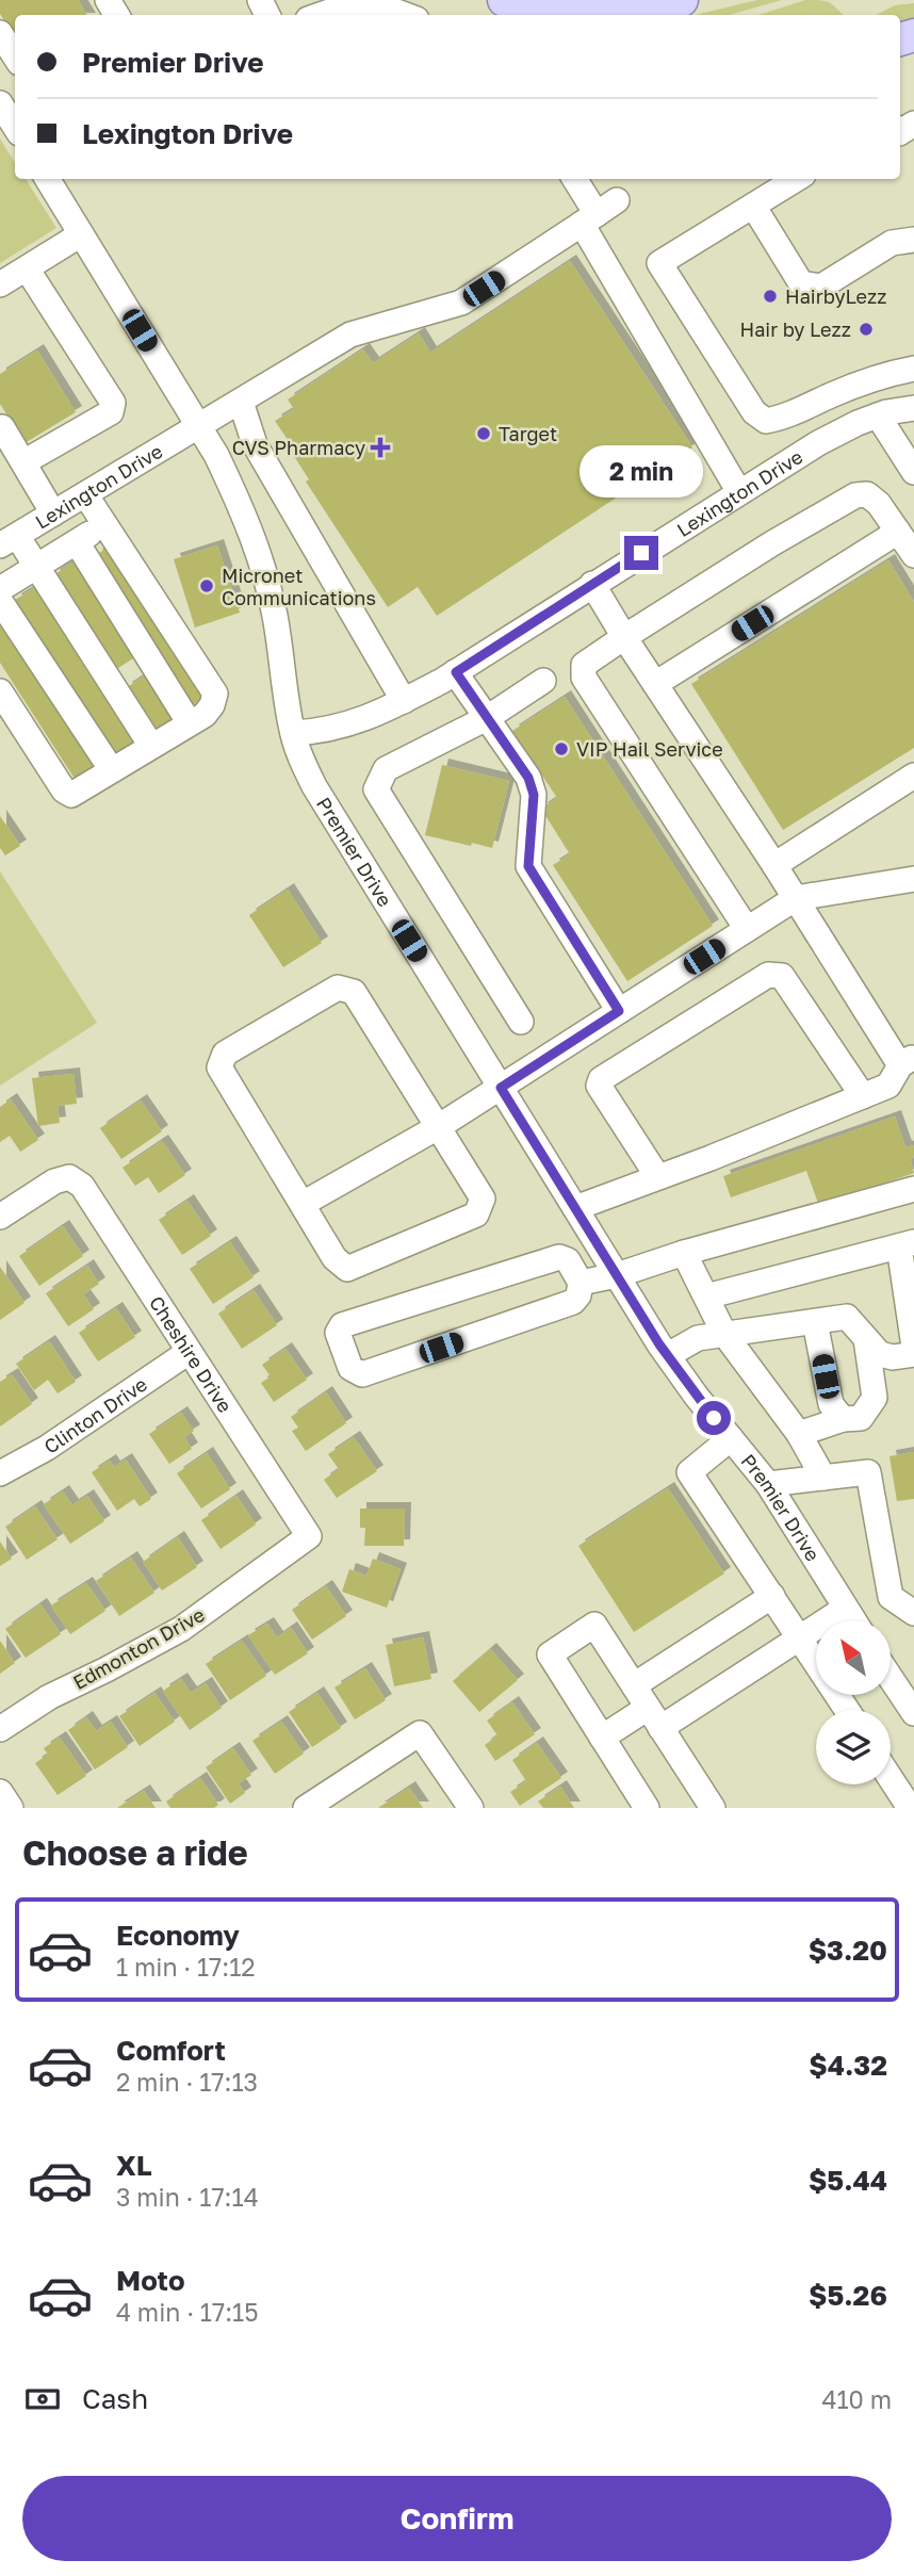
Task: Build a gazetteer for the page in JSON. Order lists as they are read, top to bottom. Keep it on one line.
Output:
{"streets":{"street":["Lexington Drive","Premier Drive","Cheshire Drive","Clinton Drive","Edmonton Drive"]},"crossings":[["Lexington Drive","Premier Drive"],["Cheshire Drive","Clinton Drive"],["Cheshire Drive","Edmonton Drive"]],"places":{"other":["HairbyLezz","Hair by Lezz","Target","Micronet Communications","VIP Hail Service"],"health":["CVS Pharmacy"]},"north":"top left","page":{"banner":["Premier Drive","Lexington Drive"],"bubble":"2 min","heading":"Choose a ride","list":[{"name":"Economy","note":"1 min · 17:12","value":"$3.20"},{"name":"Comfort","note":"2 min · 17:13","value":"$4.32"},{"name":"XL","note":"3 min · 17:14","value":"$5.44"},{"name":"Moto","note":"4 min · 17:15","value":"$5.26"}],"pay":["Cash","410 m"],"buttons":"Confirm"}}
